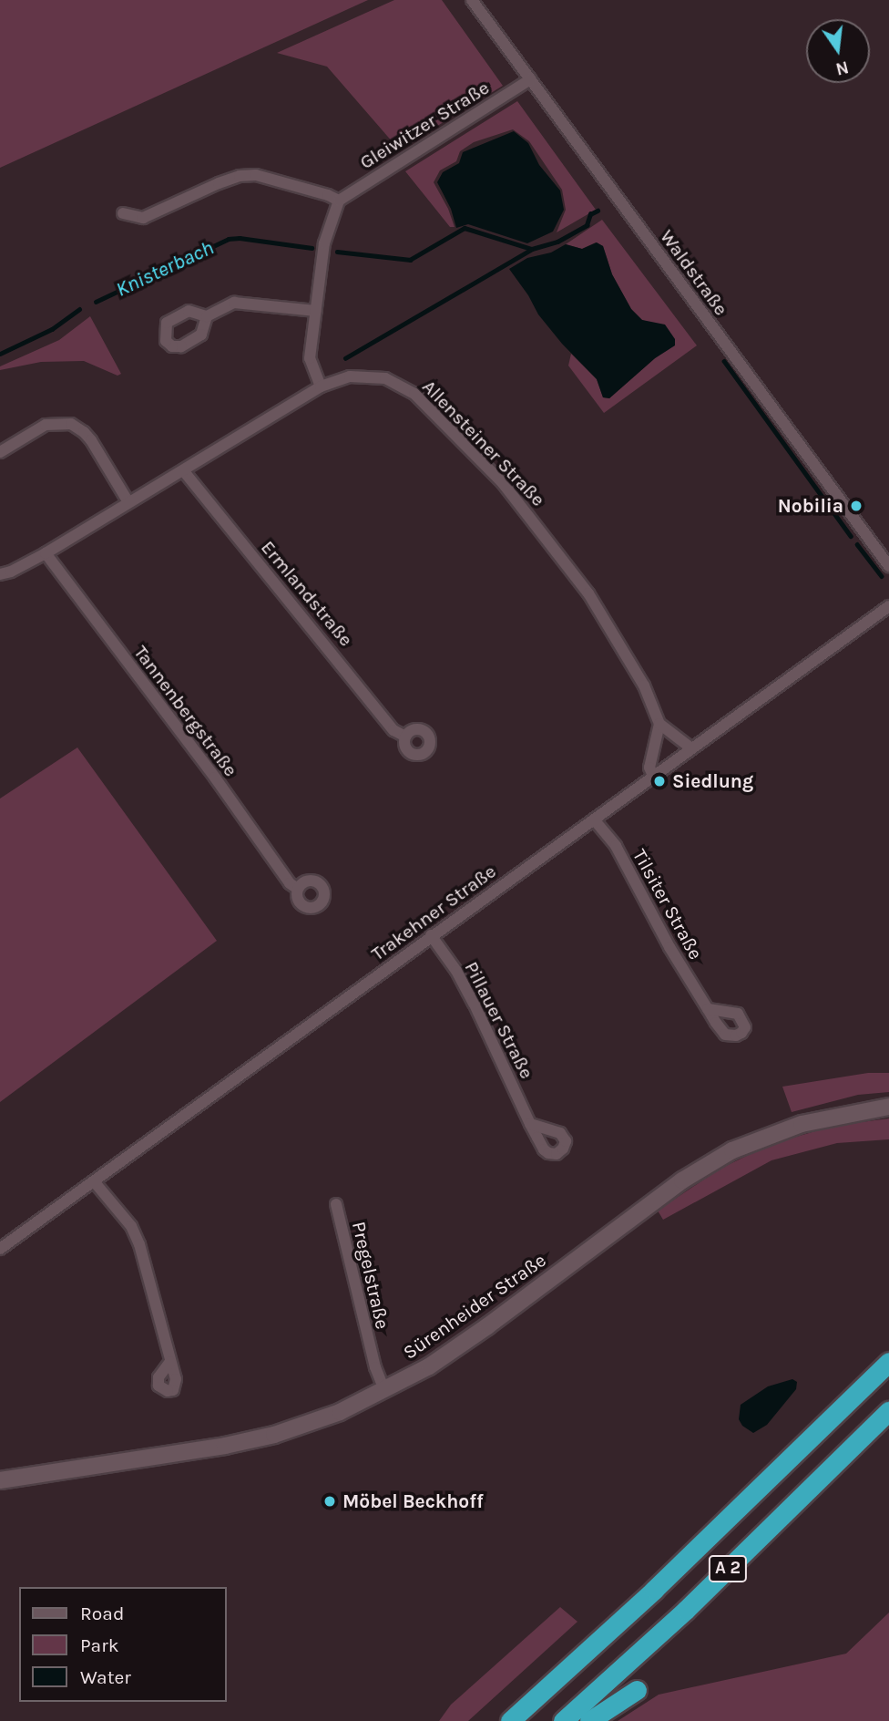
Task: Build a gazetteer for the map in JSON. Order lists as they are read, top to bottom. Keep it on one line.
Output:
{"streets":{"highway":["A 2"],"main road":["Sürenheider Straße"],"street":["Gleiwitzer Straße","Waldstraße","Allensteiner Straße","Ermlandstraße","Tannenbergstraße","Tilsiter Straße","Trakehner Straße","Pillauer Straße","Pregelstraße"]},"crossings":[["Gleiwitzer Straße","Waldstraße"],["Allensteiner Straße","Ermlandstraße"],["Allensteiner Straße","Tannenbergstraße"],["Tilsiter Straße","Trakehner Straße"],["Trakehner Straße","Pillauer Straße"],["Pregelstraße","Sürenheider Straße"]],"water":["Knisterbach"],"places":["Nobilia","Siedlung","Möbel Beckhoff"],"legend":["Road","Park","Water"],"north":"bottom"}
